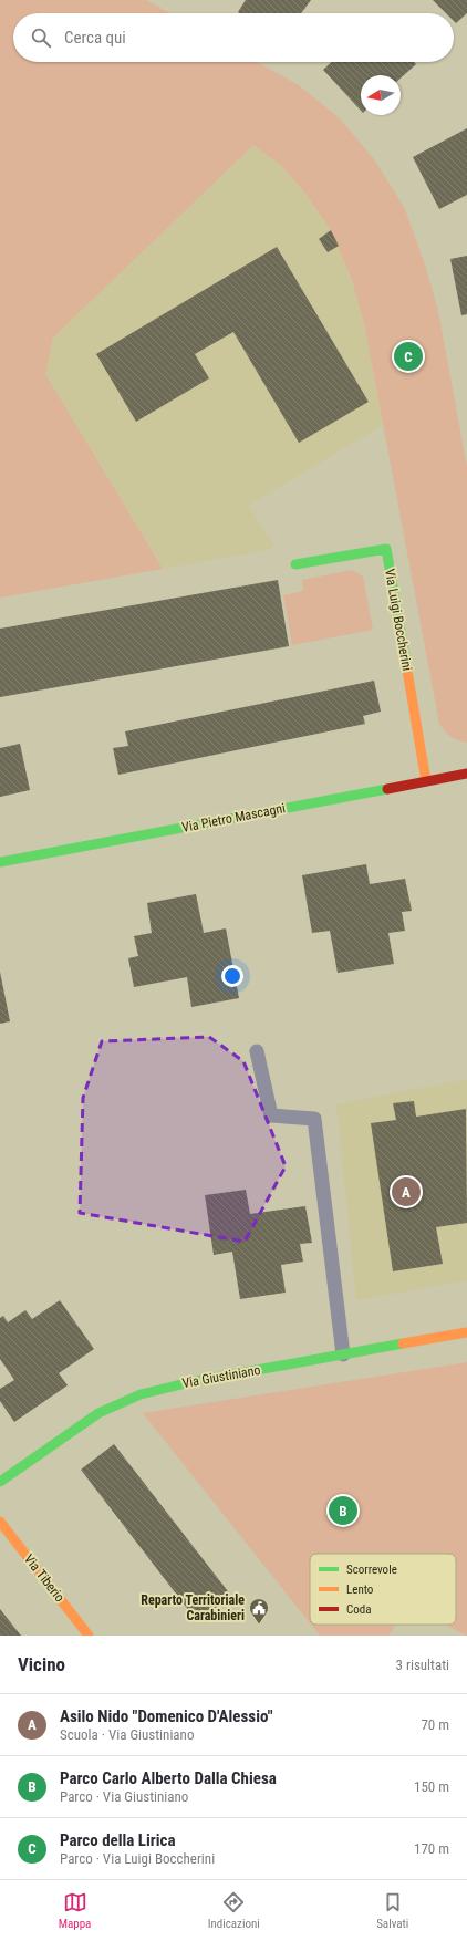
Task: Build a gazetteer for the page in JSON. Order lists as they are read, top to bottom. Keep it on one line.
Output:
{"streets":{"street":["Via Luigi Boccherini","Via Pietro Mascagni","Via Giustiniano","Via Tiberio"]},"crossings":[["Via Luigi Boccherini","Via Pietro Mascagni"]],"places":{"public building":["Reparto Territoriale Carabinieri"]},"legend":["Scorrevole","Lento","Coda"],"north":"left","page":{"search":"Cerca qui","pins":["C","A","B"],"heading":["Vicino","3 risultati"],"list":[{"mark":"A","name":"Asilo Nido \"Domenico D'Alessio\"","note":"Scuola · Via Giustiniano","value":"70 m"},{"mark":"B","name":"Parco Carlo Alberto Dalla Chiesa","note":"Parco · Via Giustiniano","value":"150 m"},{"mark":"C","name":"Parco della Lirica","note":"Parco · Via Luigi Boccherini","value":"170 m"}],"nav":["Mappa","Indicazioni","Salvati"]}}
